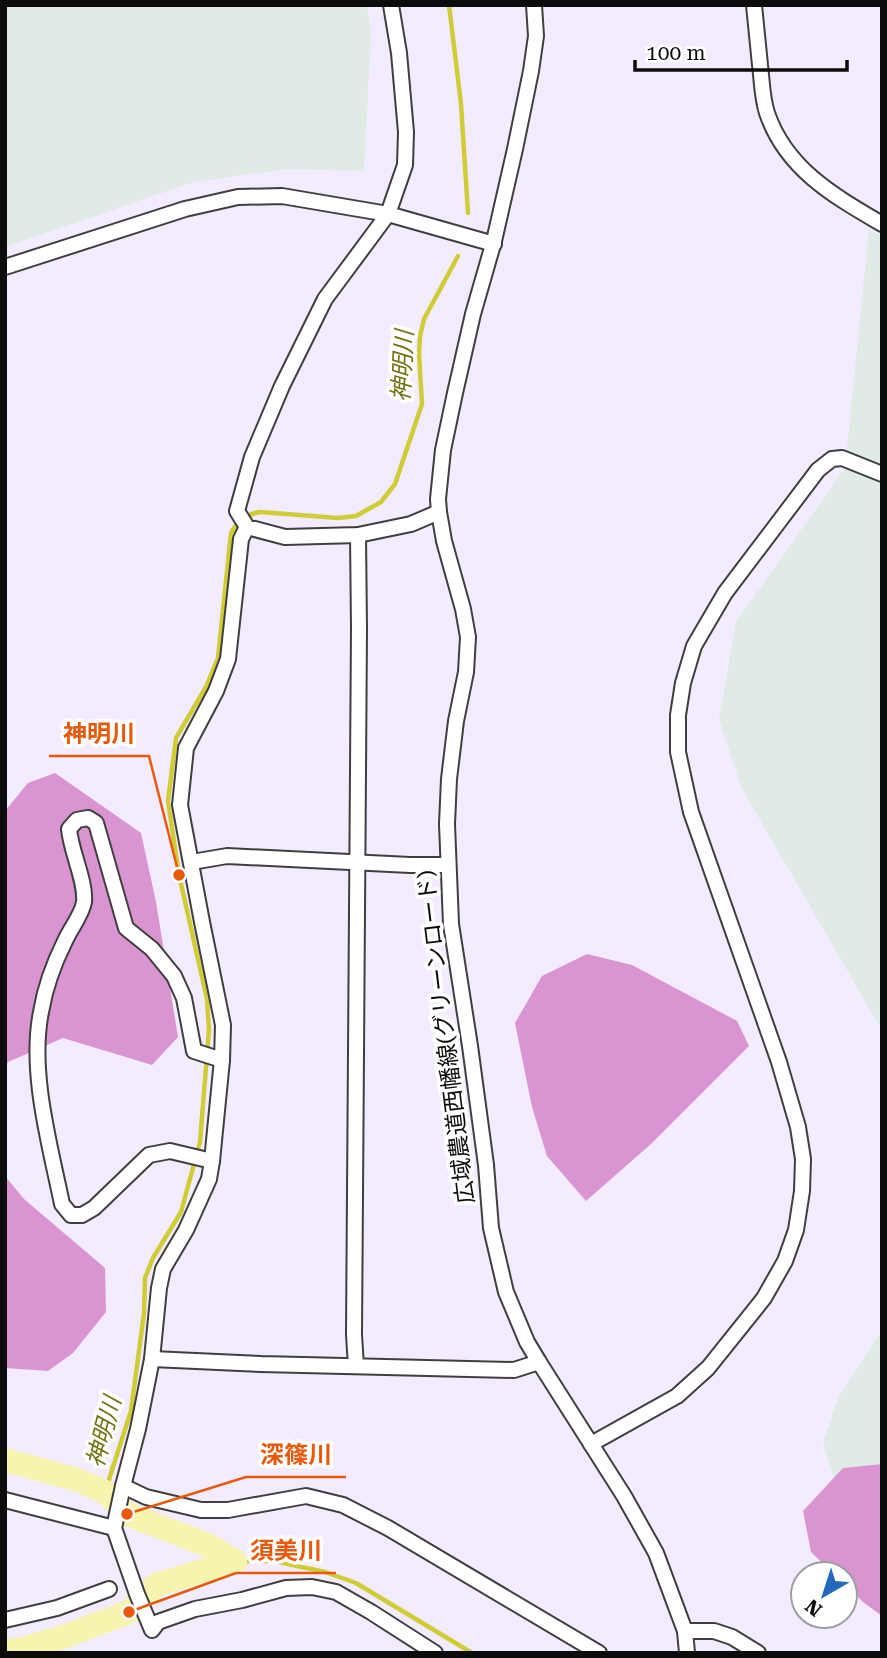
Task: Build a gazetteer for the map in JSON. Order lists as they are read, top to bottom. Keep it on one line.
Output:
{"streets":{"street":["広域農道西幡線(グリーンロード)"]},"water":["神明川"],"places":["神明川","深篠川","須美川"],"scale_bar":"100 m","north":"bottom left"}
